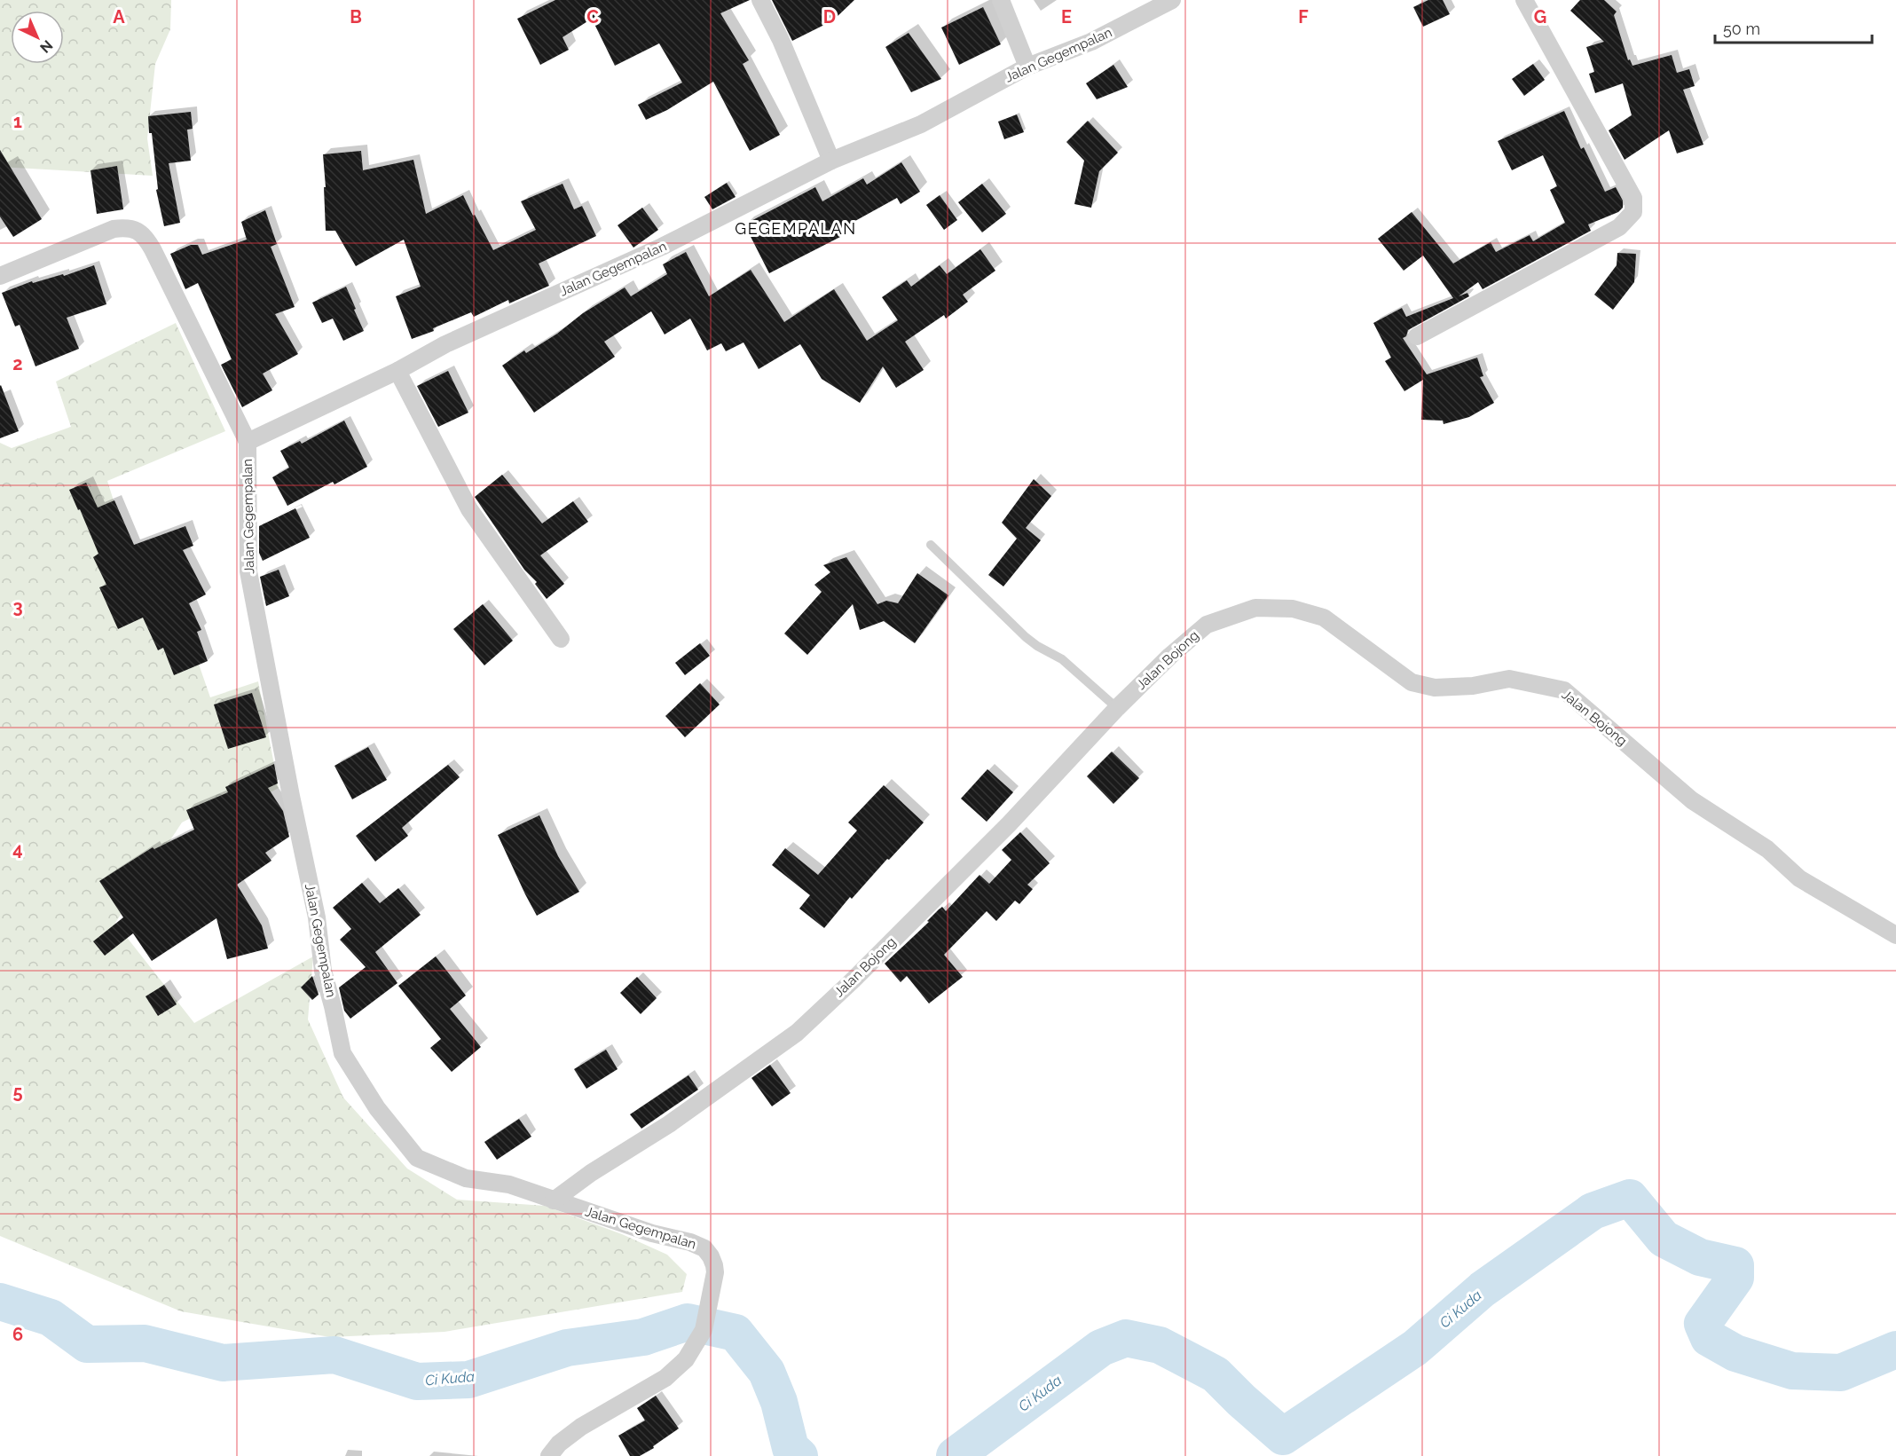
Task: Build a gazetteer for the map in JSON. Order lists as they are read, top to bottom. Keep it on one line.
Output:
{"streets":{"street":["Jalan Gegempalan","Jalan Bojong"]},"crossings":[["Jalan Gegempalan","Jalan Bojong"]],"districts":["GEGEMPALAN"],"water":["Ci Kuda"],"scale_bar":"50 m","north":"bottom right","grid":{"columns":["A","B","C","D","E","F","G"],"rows":["1","2","3","4","5","6"]}}
